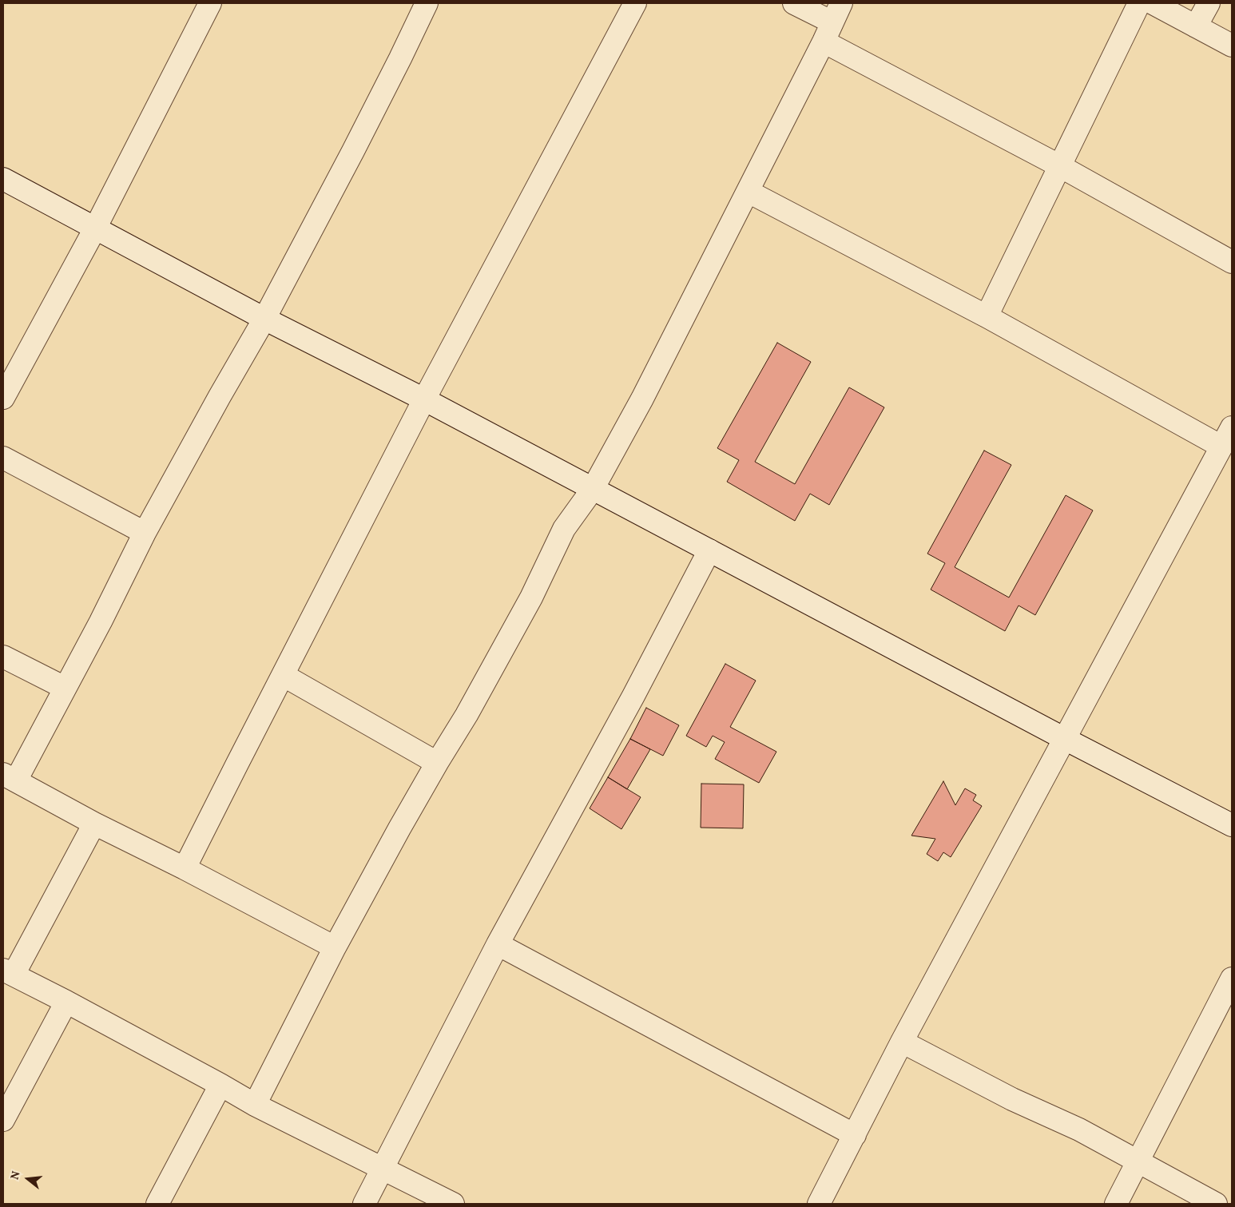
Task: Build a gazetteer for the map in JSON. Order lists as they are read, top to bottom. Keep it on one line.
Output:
{"north":"left"}
